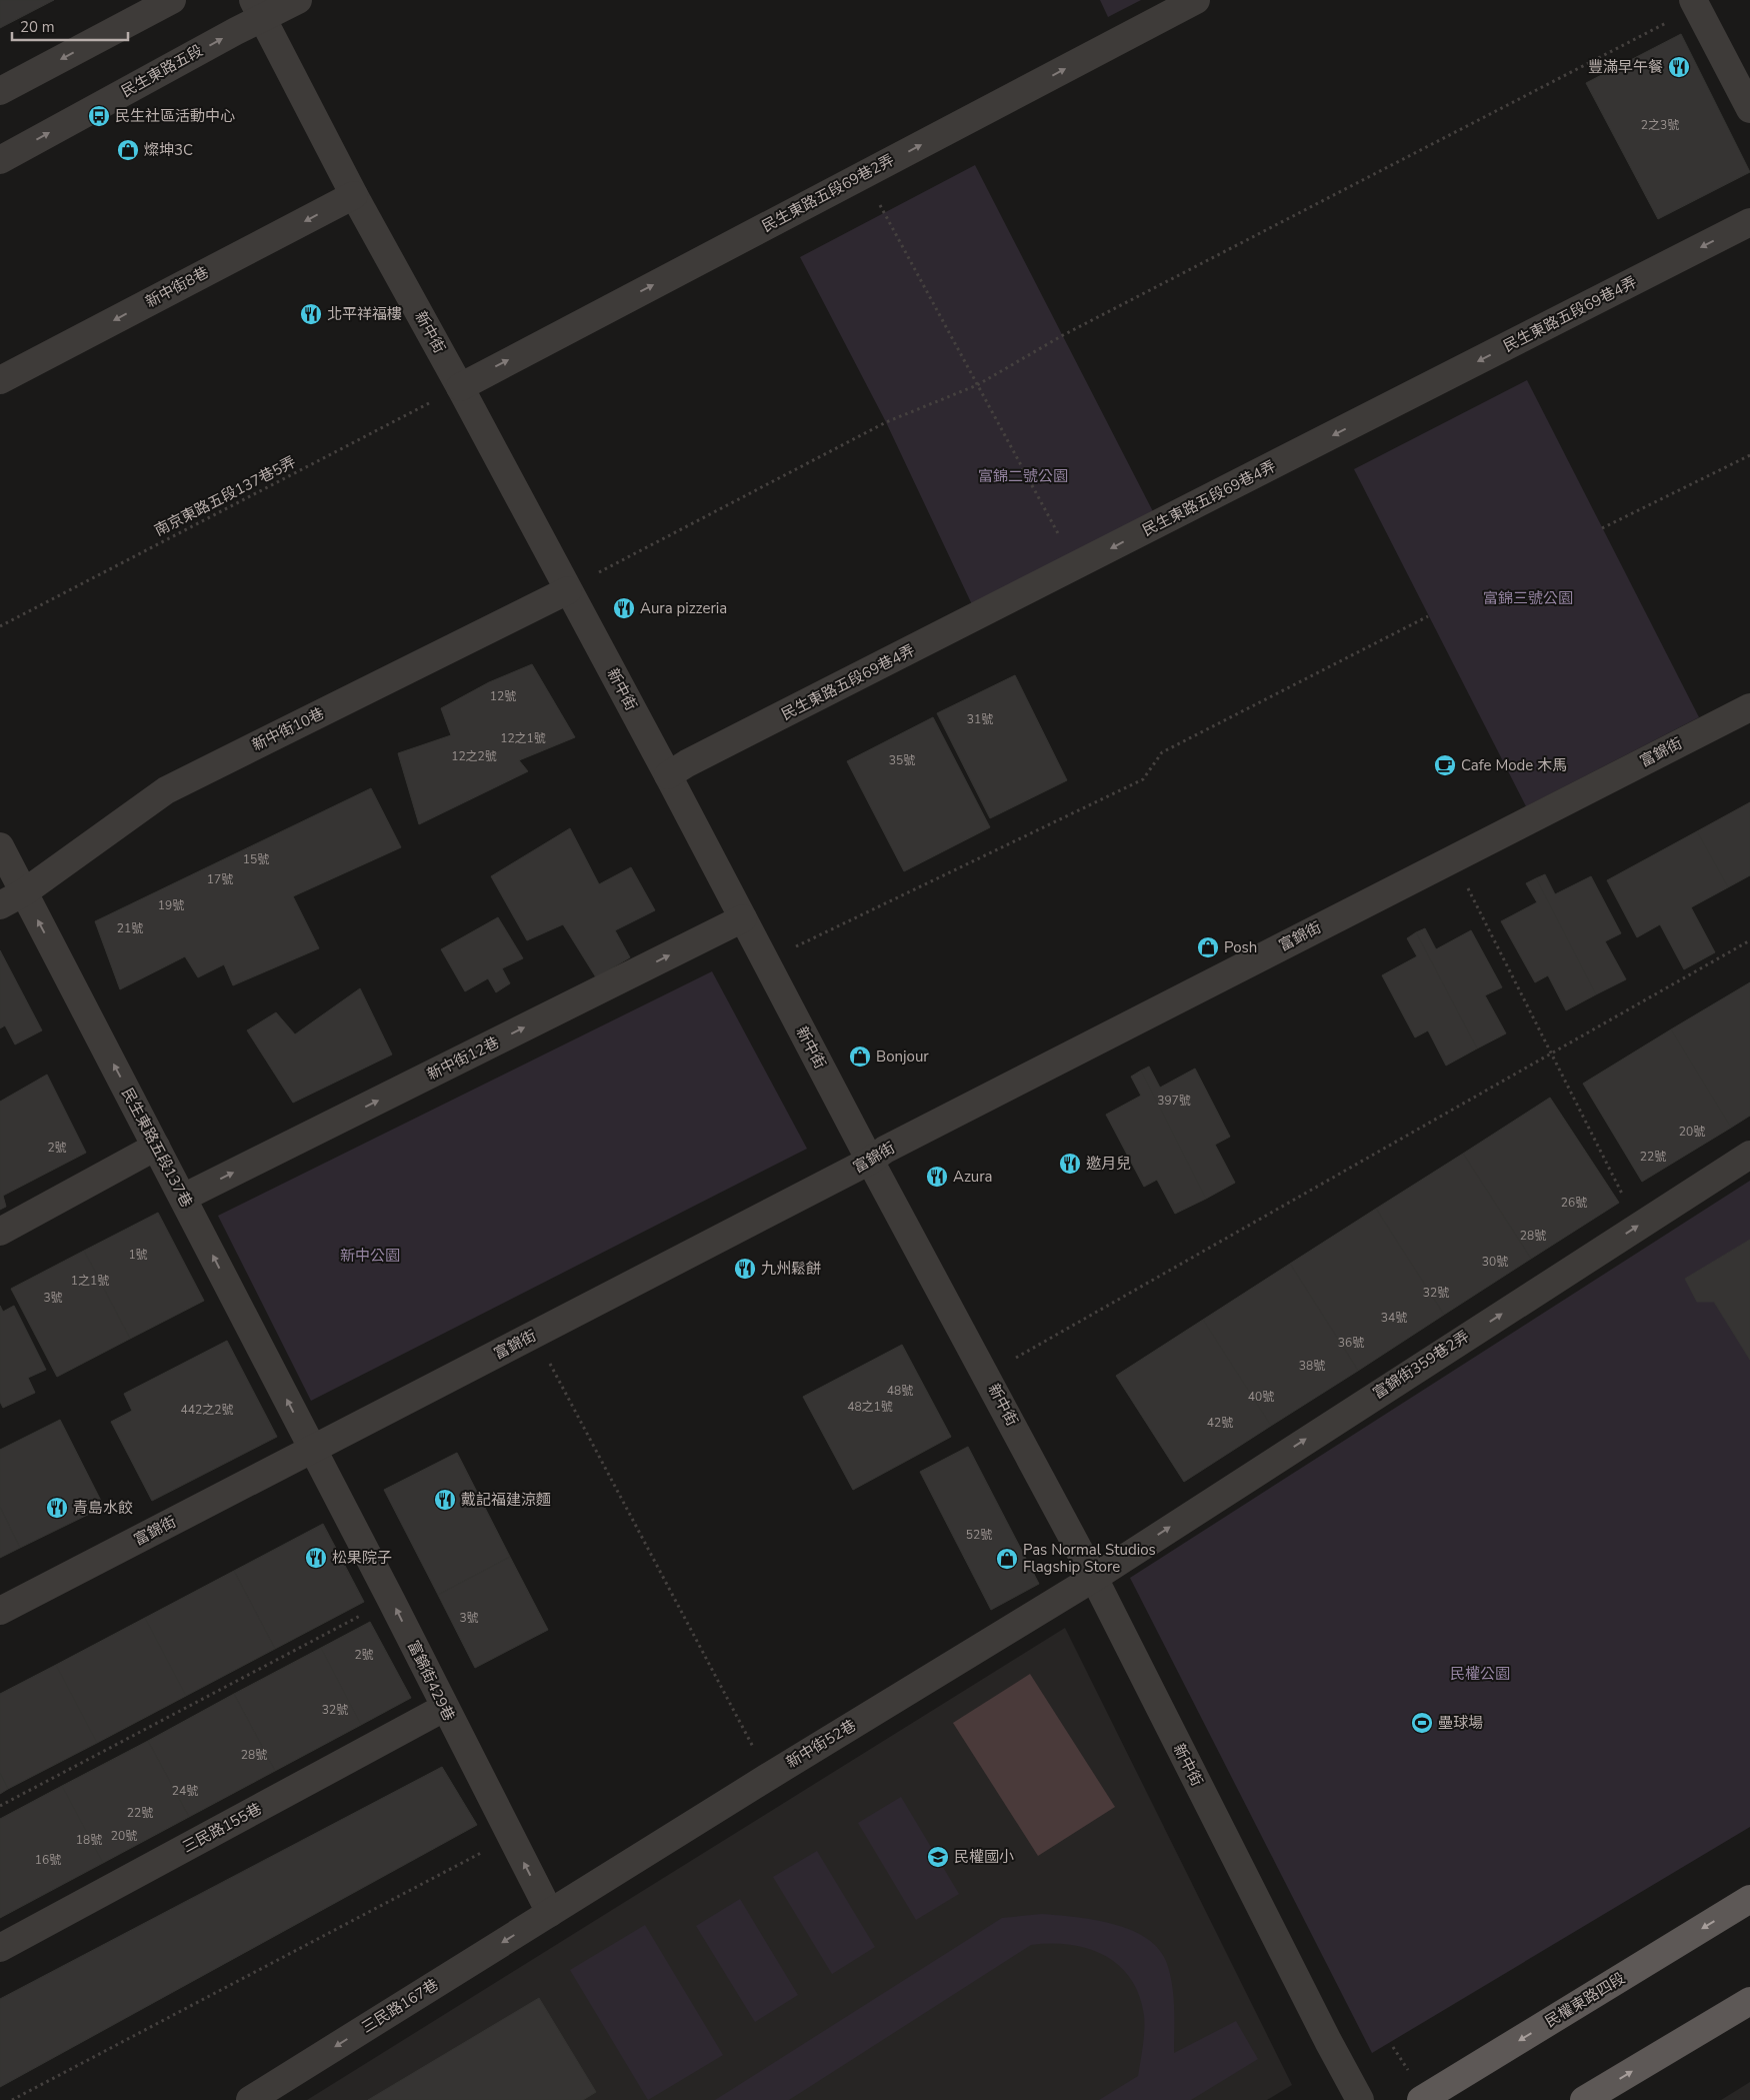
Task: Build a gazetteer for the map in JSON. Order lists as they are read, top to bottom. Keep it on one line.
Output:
{"streets":{"main road":["民權東路四段"],"street":["民生東路五段","民生東路五段69巷2弄","新中街8巷","民生東路五段69巷4弄","新中街","新中街10巷","富錦街","新中街12巷","民生東路五段137巷","富錦街359巷2弄","富錦街429巷","新中街52巷","三民路155巷","三民路167巷"],"path":["南京東路五段137巷5弄"]},"crossings":[["民生東路五段","新中街"],["民生東路五段69巷2弄","新中街"],["民生東路五段69巷2弄","南京東路五段137巷5弄"],["新中街8巷","新中街"],["民生東路五段69巷4弄","新中街"],["新中街","南京東路五段137巷5弄"],["新中街","新中街10巷"],["新中街","富錦街"],["新中街","新中街12巷"],["新中街","富錦街359巷2弄"],["新中街","新中街52巷"],["新中街10巷","民生東路五段137巷"],["富錦街","民生東路五段137巷"],["富錦街","富錦街429巷"],["新中街12巷","民生東路五段137巷"],["民生東路五段137巷","富錦街429巷"],["富錦街359巷2弄","新中街52巷"],["富錦街429巷","新中街52巷"],["富錦街429巷","三民路155巷"],["富錦街429巷","三民路167巷"],["新中街52巷","三民路167巷"]],"one_way":["民生東路五段69巷2弄","新中街8巷","民生東路五段69巷4弄","新中街12巷","民生東路五段137巷","富錦街359巷2弄","富錦街429巷","三民路167巷"],"parks":["富錦二號公園","富錦三號公園","新中公園","民權公園"],"places":{"restaurant":["豐滿早午餐","北平祥福樓","Aura pizzeria","邀月兒","Azura","九州鬆餅","戴記福建涼麵","青島水餃","松果院子"],"bus stop":["民生社區活動中心"],"shop":["燦坤3C","Posh","Bonjour","Pas Normal Studios Flagship Store"],"cafe":["Cafe Mode 木馬"],"sports":["壘球場"],"school or university":["民權國小"]},"house_numbers":["2之3號","12號","31號","12之1號","12之2號","35號","15號","17號","19號","21號","397號","20號","2號","22號","26號","28號","1號","30號","1之1號","32號","3號","34號","36號","38號","48號","40號","48之1號","442之2號","42號","52號","3號","2號","32號","28號","24號","22號","20號","18號","16號"],"scale_bar":"20 m"}
